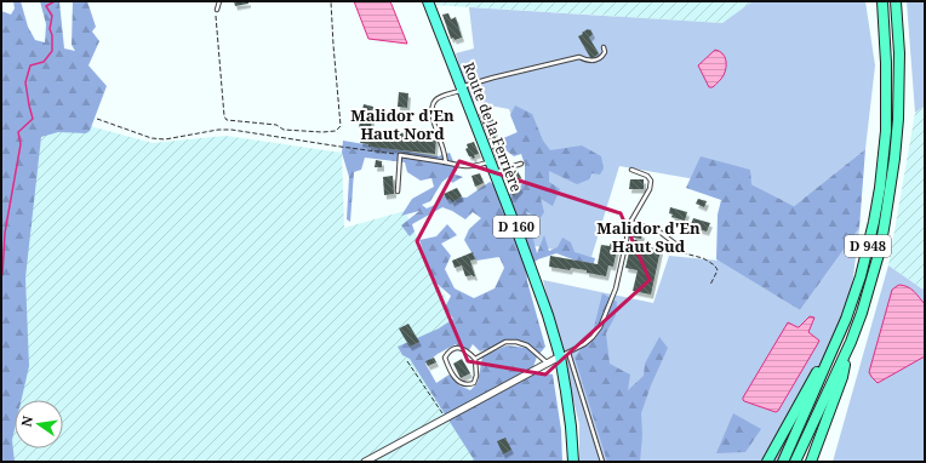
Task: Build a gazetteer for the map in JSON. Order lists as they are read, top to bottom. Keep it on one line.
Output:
{"streets":{"highway":["D 948"],"main road":["Route de la Ferrière","D 160"]},"districts":["Malidor d'En Haut Nord","Malidor d'En Haut Sud"],"north":"left"}
